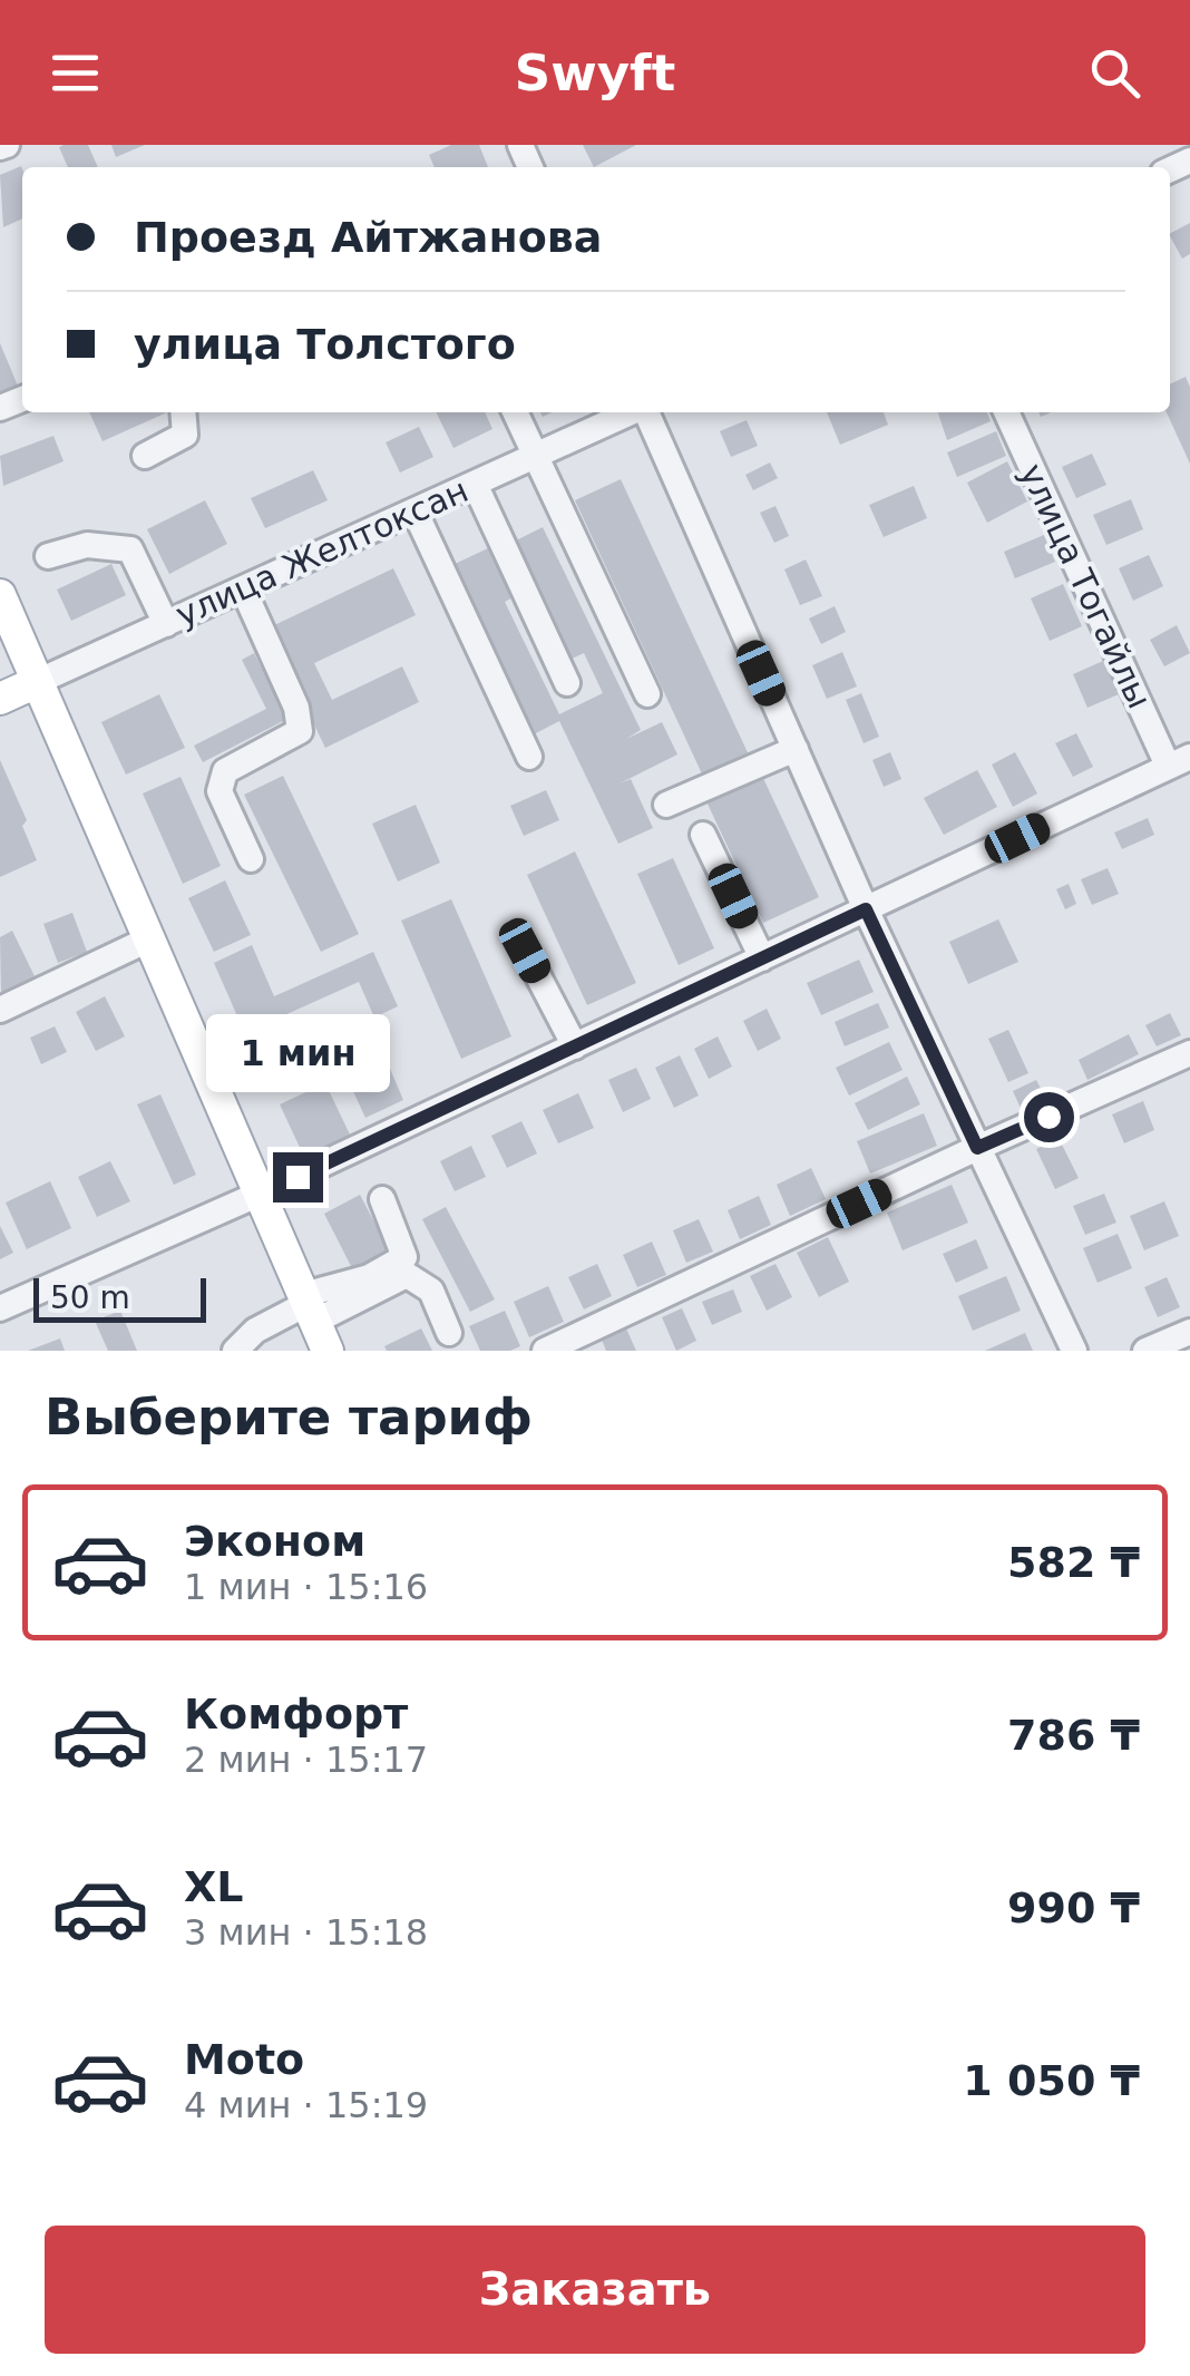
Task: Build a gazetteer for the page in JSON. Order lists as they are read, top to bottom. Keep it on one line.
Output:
{"streets":{"main road":["улица Желтоксан"],"street":["улица Тогайлы"]},"scale_bar":"50 m","page":{"header":"Swyft","banner":["Проезд Айтжанова","улица Толстого"],"bubble":"1 мин","scale":"50 m","heading":"Выберите тариф","list":[{"name":"Эконом","note":"1 мин · 15:16","value":"582 ₸"},{"name":"Комфорт","note":"2 мин · 15:17","value":"786 ₸"},{"name":"XL","note":"3 мин · 15:18","value":"990 ₸"},{"name":"Moto","note":"4 мин · 15:19","value":"1 050 ₸"}],"buttons":"Заказать"}}
